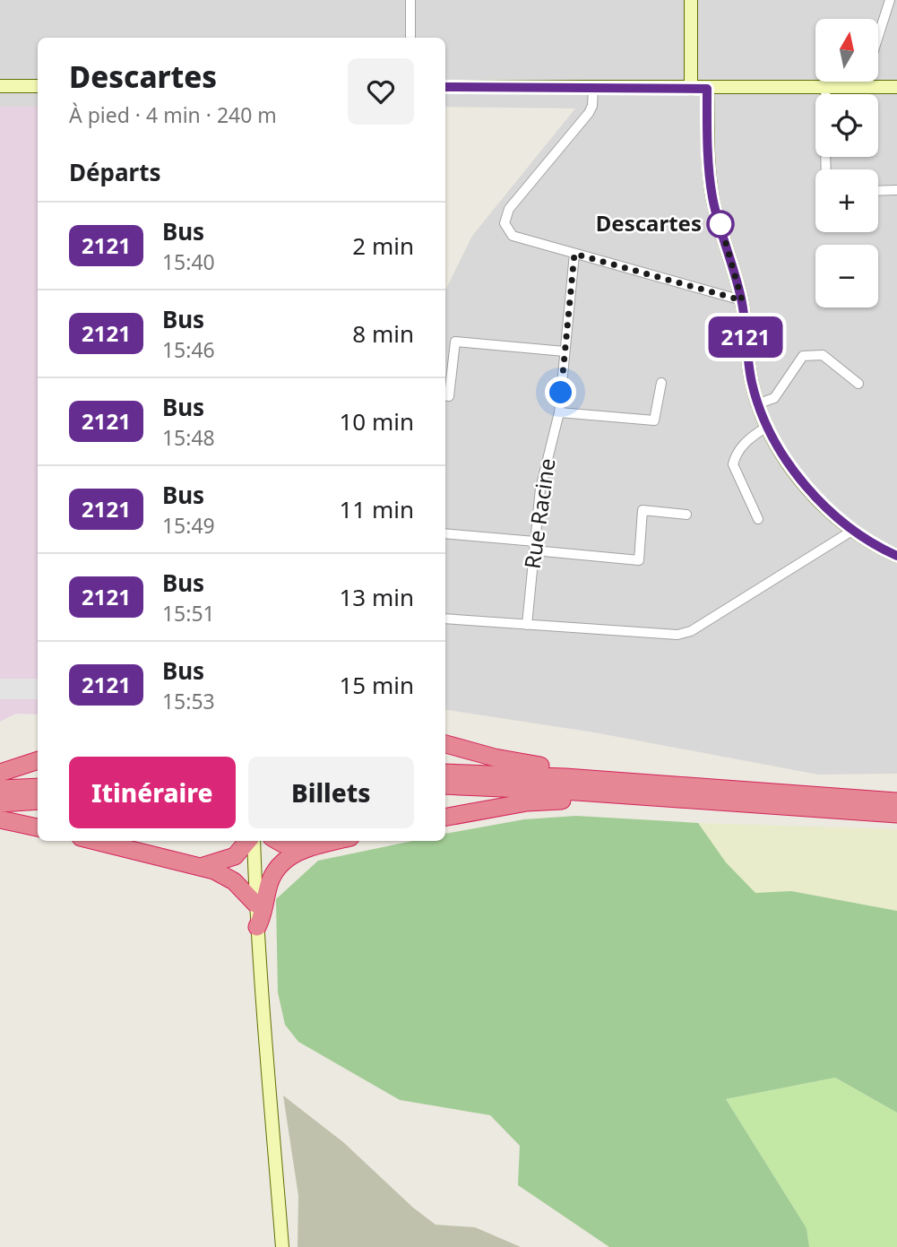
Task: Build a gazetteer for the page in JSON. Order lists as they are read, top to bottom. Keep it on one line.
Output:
{"streets":{"street":["Rue Racine"]},"places":["Descartes"],"lines":["bus line 2121"],"north":"top","page":{"on_map":"2121","map_buttons":["+","−"],"heading":[["Descartes","À pied · 4 min · 240 m"],"Départs"],"list":[{"mark":"2121","name":"Bus","note":"15:40","value":"2 min"},{"mark":"2121","name":"Bus","note":"15:46","value":"8 min"},{"mark":"2121","name":"Bus","note":"15:48","value":"10 min"},{"mark":"2121","name":"Bus","note":"15:49","value":"11 min"},{"mark":"2121","name":"Bus","note":"15:51","value":"13 min"},{"mark":"2121","name":"Bus","note":"15:53","value":"15 min"}],"buttons":["Itinéraire","Billets"]}}
